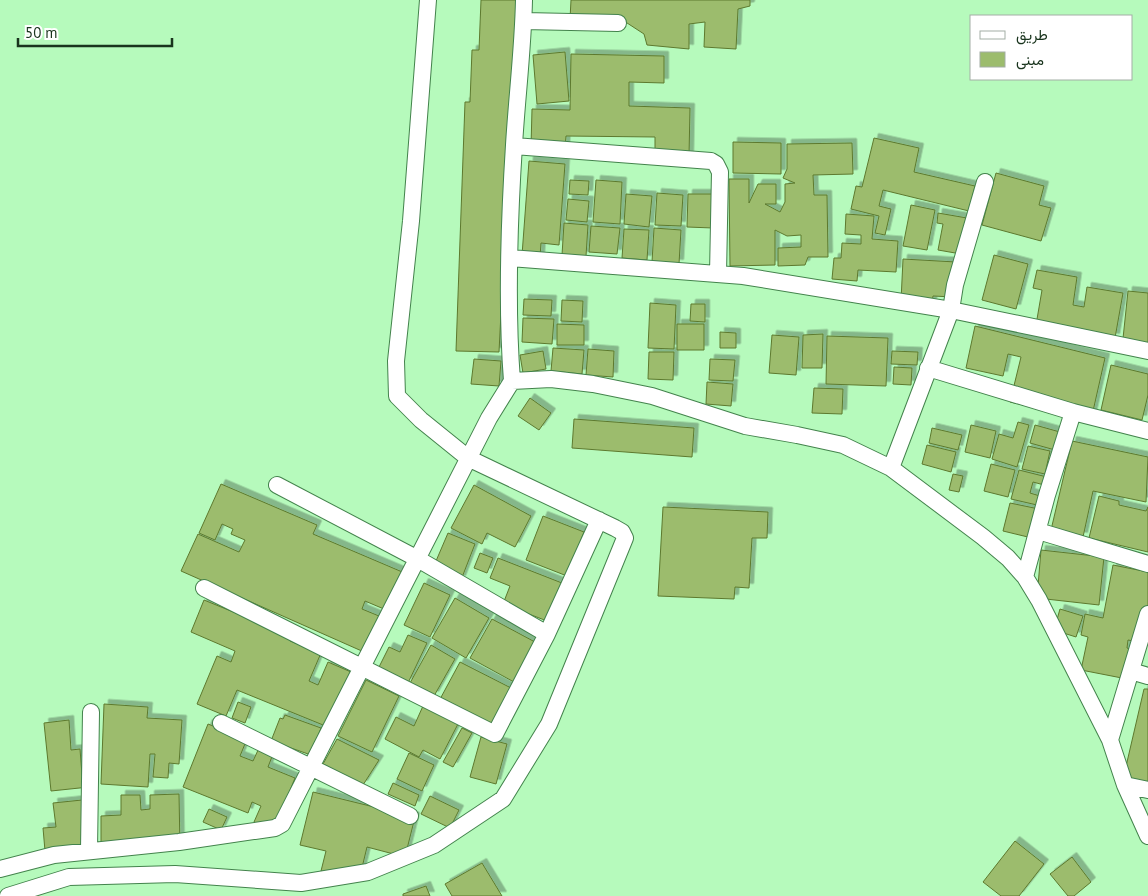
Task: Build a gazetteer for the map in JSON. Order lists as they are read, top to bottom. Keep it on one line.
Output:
{"legend":["طريق","مبنى"],"scale_bar":"50 m"}
